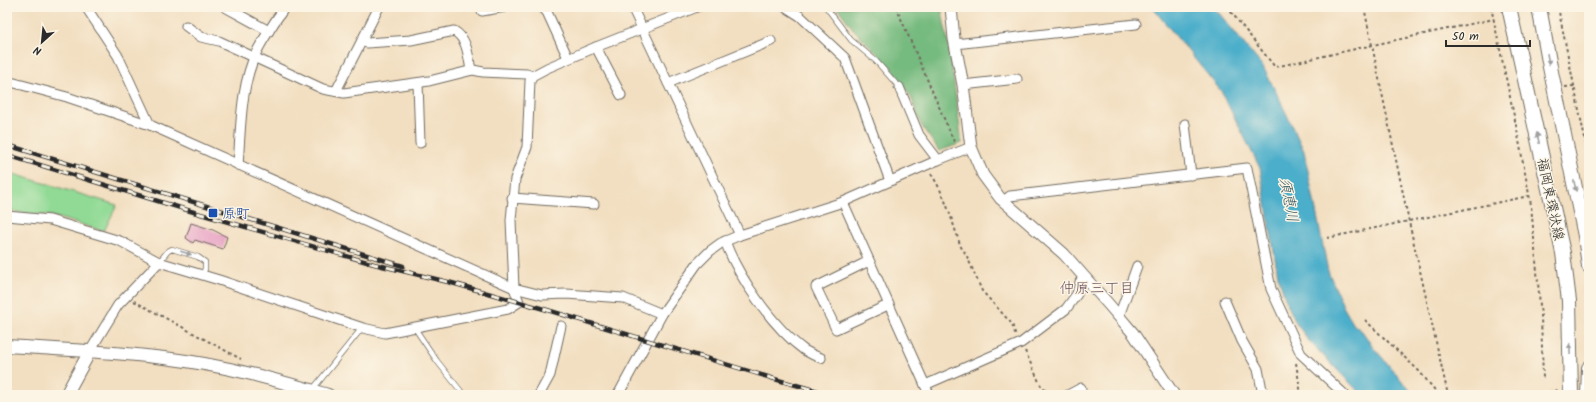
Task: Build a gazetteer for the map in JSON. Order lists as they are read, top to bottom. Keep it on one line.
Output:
{"streets":{"main road":["福岡東環状線"]},"districts":["仲原三丁目"],"water":["須恵川"],"places":{"transit":["原町"]},"scale_bar":"50 m","north":"bottom left"}
